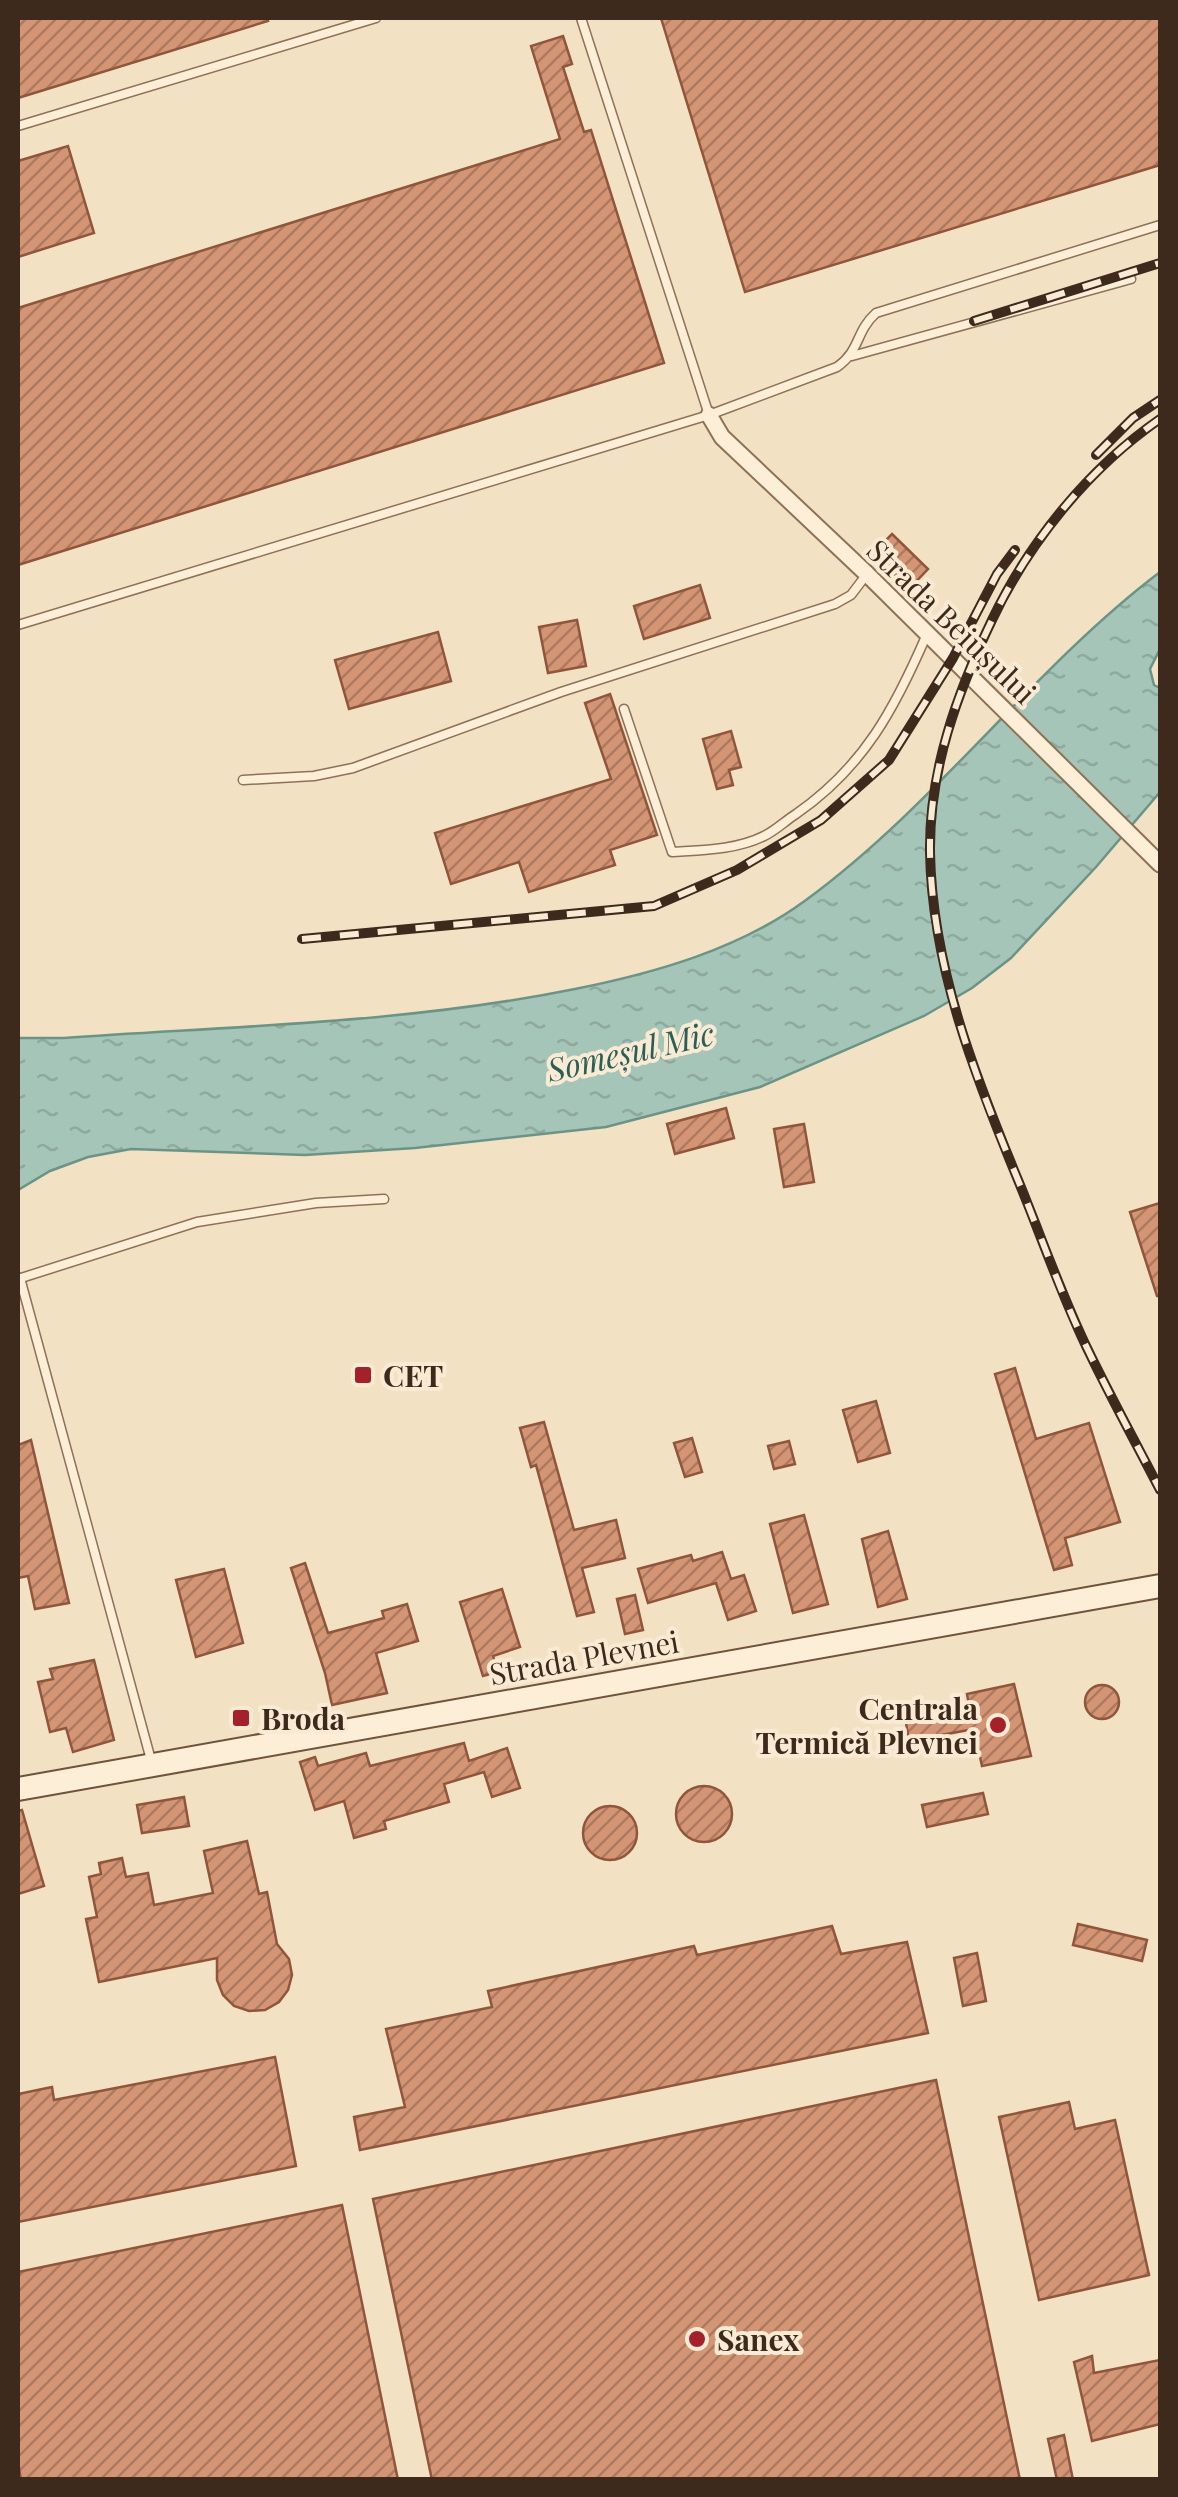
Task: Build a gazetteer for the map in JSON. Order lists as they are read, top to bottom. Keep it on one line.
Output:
{"streets":{"main road":["Strada Plevnei"],"street":["Strada Beiușului"]},"water":["Someșul Mic"],"places":{"transit":["CET","Broda"],"other":["Centrala Termică Plevnei","Sanex"]}}
